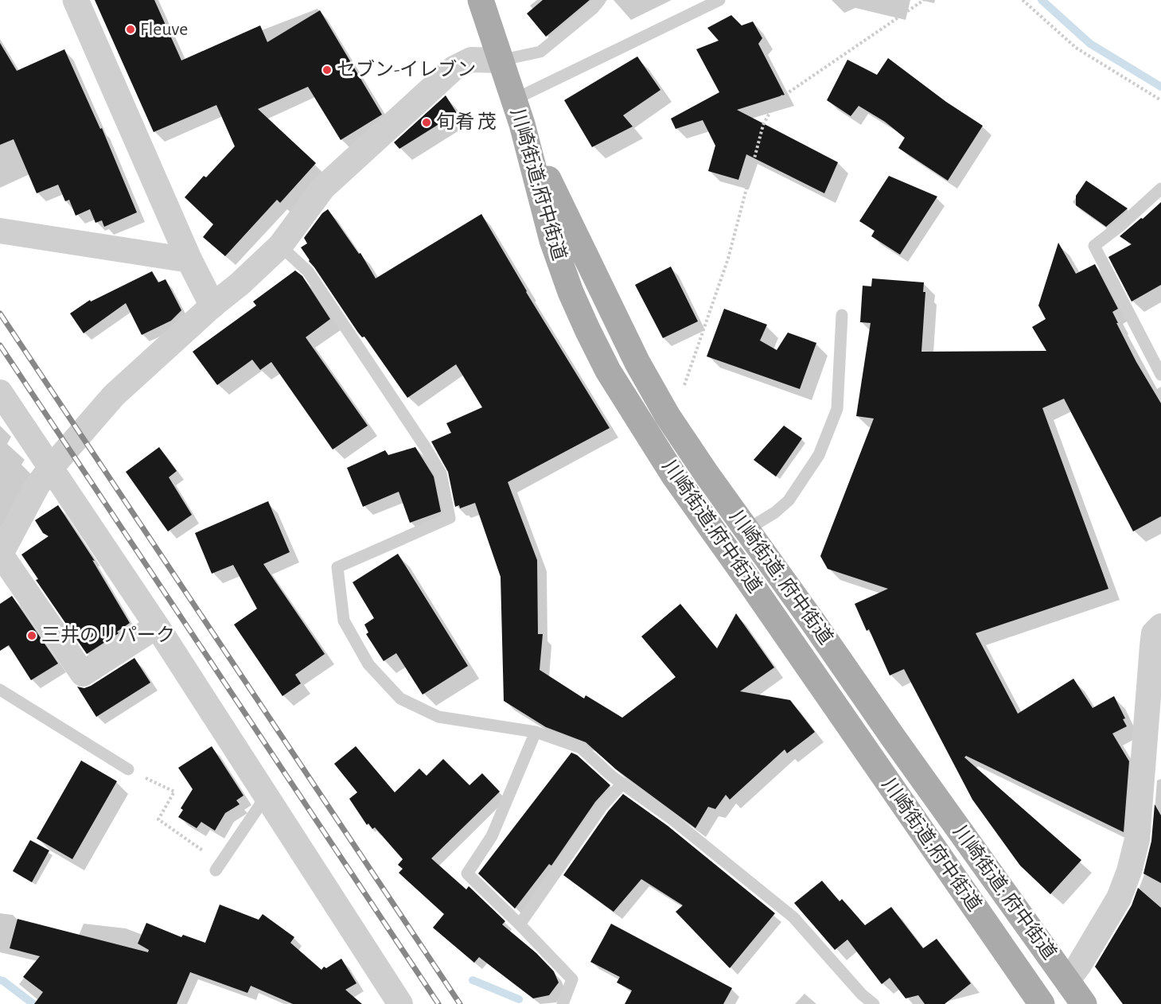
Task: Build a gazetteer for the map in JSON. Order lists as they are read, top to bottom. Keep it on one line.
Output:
{"streets":{"main road":["川崎街道;府中街道","川崎街道; 府中街道"]},"crossings":[["川崎街道;府中街道","川崎街道; 府中街道"]],"places":["Fleuve","セブン-イレブン","旬肴 茂","三井のリパーク"]}
